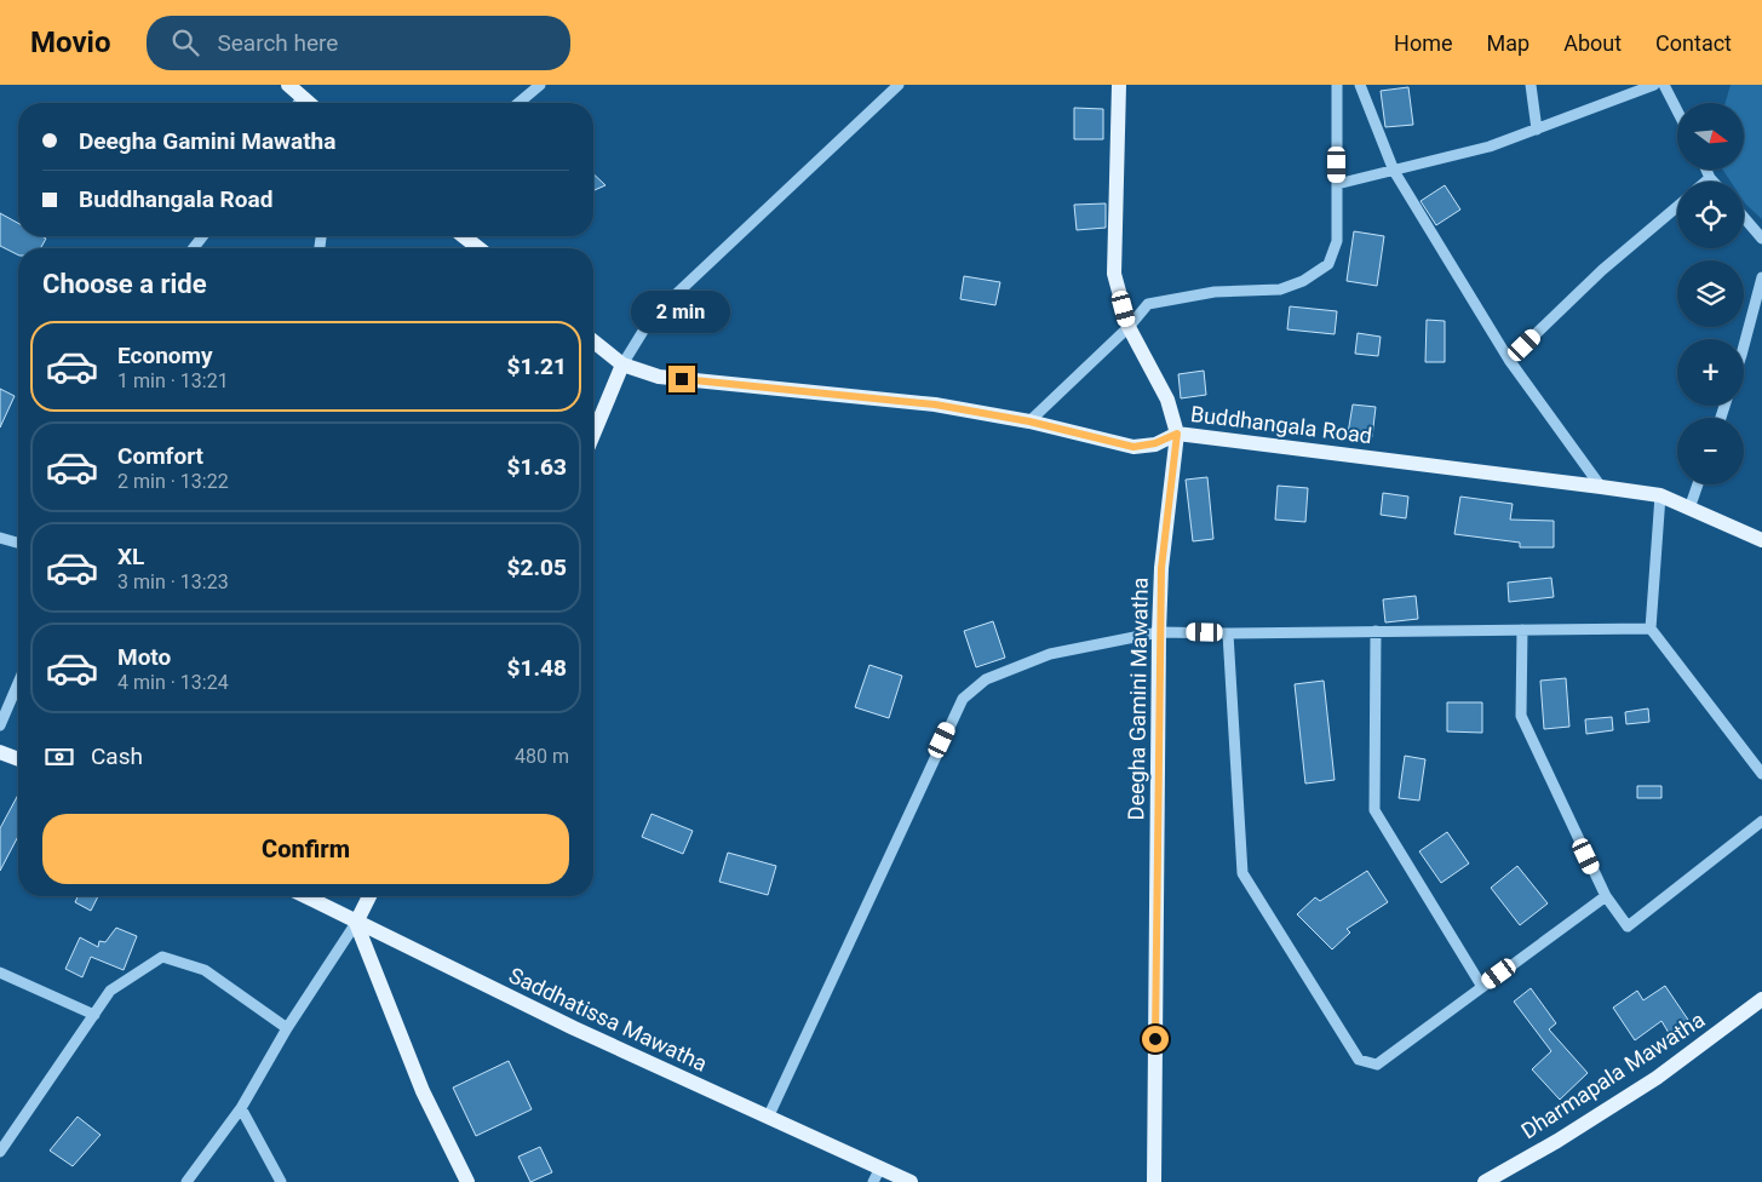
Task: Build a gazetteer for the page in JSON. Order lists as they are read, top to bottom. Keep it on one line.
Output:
{"streets":{"main road":["Buddhangala Road","Deegha Gamini Mawatha","Saddhatissa Mawatha","Dharmapala Mawatha"]},"crossings":[["Buddhangala Road","Deegha Gamini Mawatha"]],"north":"right","page":{"header":"Movio","search":"Search here","nav":["Home","Map","About","Contact"],"map_buttons":["+","−"],"banner":["Deegha Gamini Mawatha","Buddhangala Road"],"heading":"Choose a ride","bubble":"2 min","list":[{"name":"Economy","note":"1 min · 13:21","value":"$1.21"},{"name":"Comfort","note":"2 min · 13:22","value":"$1.63"},{"name":"XL","note":"3 min · 13:23","value":"$2.05"},{"name":"Moto","note":"4 min · 13:24","value":"$1.48"}],"pay":["Cash","480 m"],"buttons":"Confirm"}}
